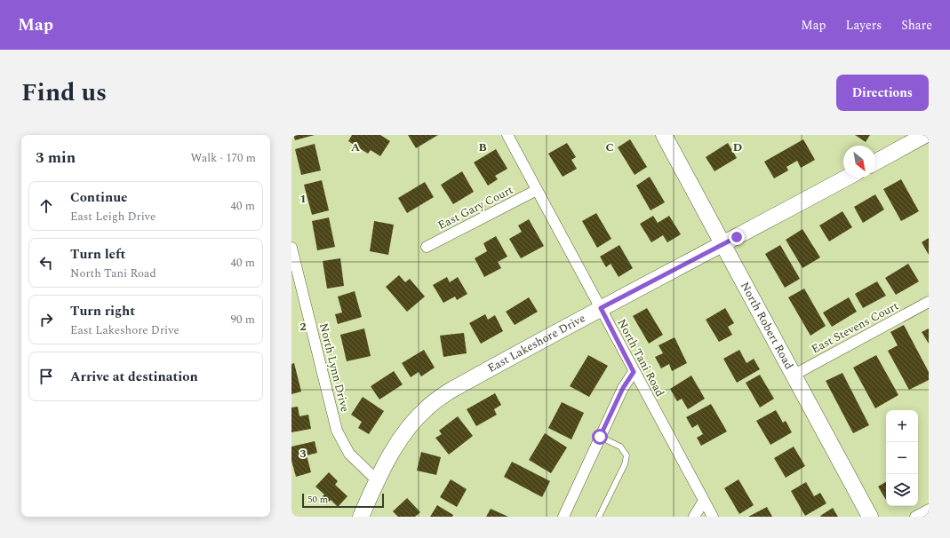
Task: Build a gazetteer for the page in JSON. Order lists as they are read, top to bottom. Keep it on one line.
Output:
{"streets":{"main road":["North Robert Road","East Lakeshore Drive"],"street":["East Gary Court","East Stevens Court","North Tani Road","North Lynn Drive"]},"crossings":[["East Gary Court","North Tani Road"],["North Robert Road","East Stevens Court"],["North Robert Road","East Lakeshore Drive"],["East Lakeshore Drive","North Tani Road"],["East Lakeshore Drive","North Lynn Drive"]],"scale_bar":"50 m","north":"bottom right","page":{"header":"Map","nav":["Map","Layers","Share"],"title":"Find us","buttons":"Directions","heading":["3 min","Walk · 170 m"],"list":[["Continue","East Leigh Drive","40 m"],["Turn left","North Tani Road","40 m"],["Turn right","East Lakeshore Drive","90 m"],"Arrive at destination"],"map_buttons":["+","−"],"scale":"50 m"},"grid":{"columns":["A","B","C","D"],"rows":["1","2","3"]}}
